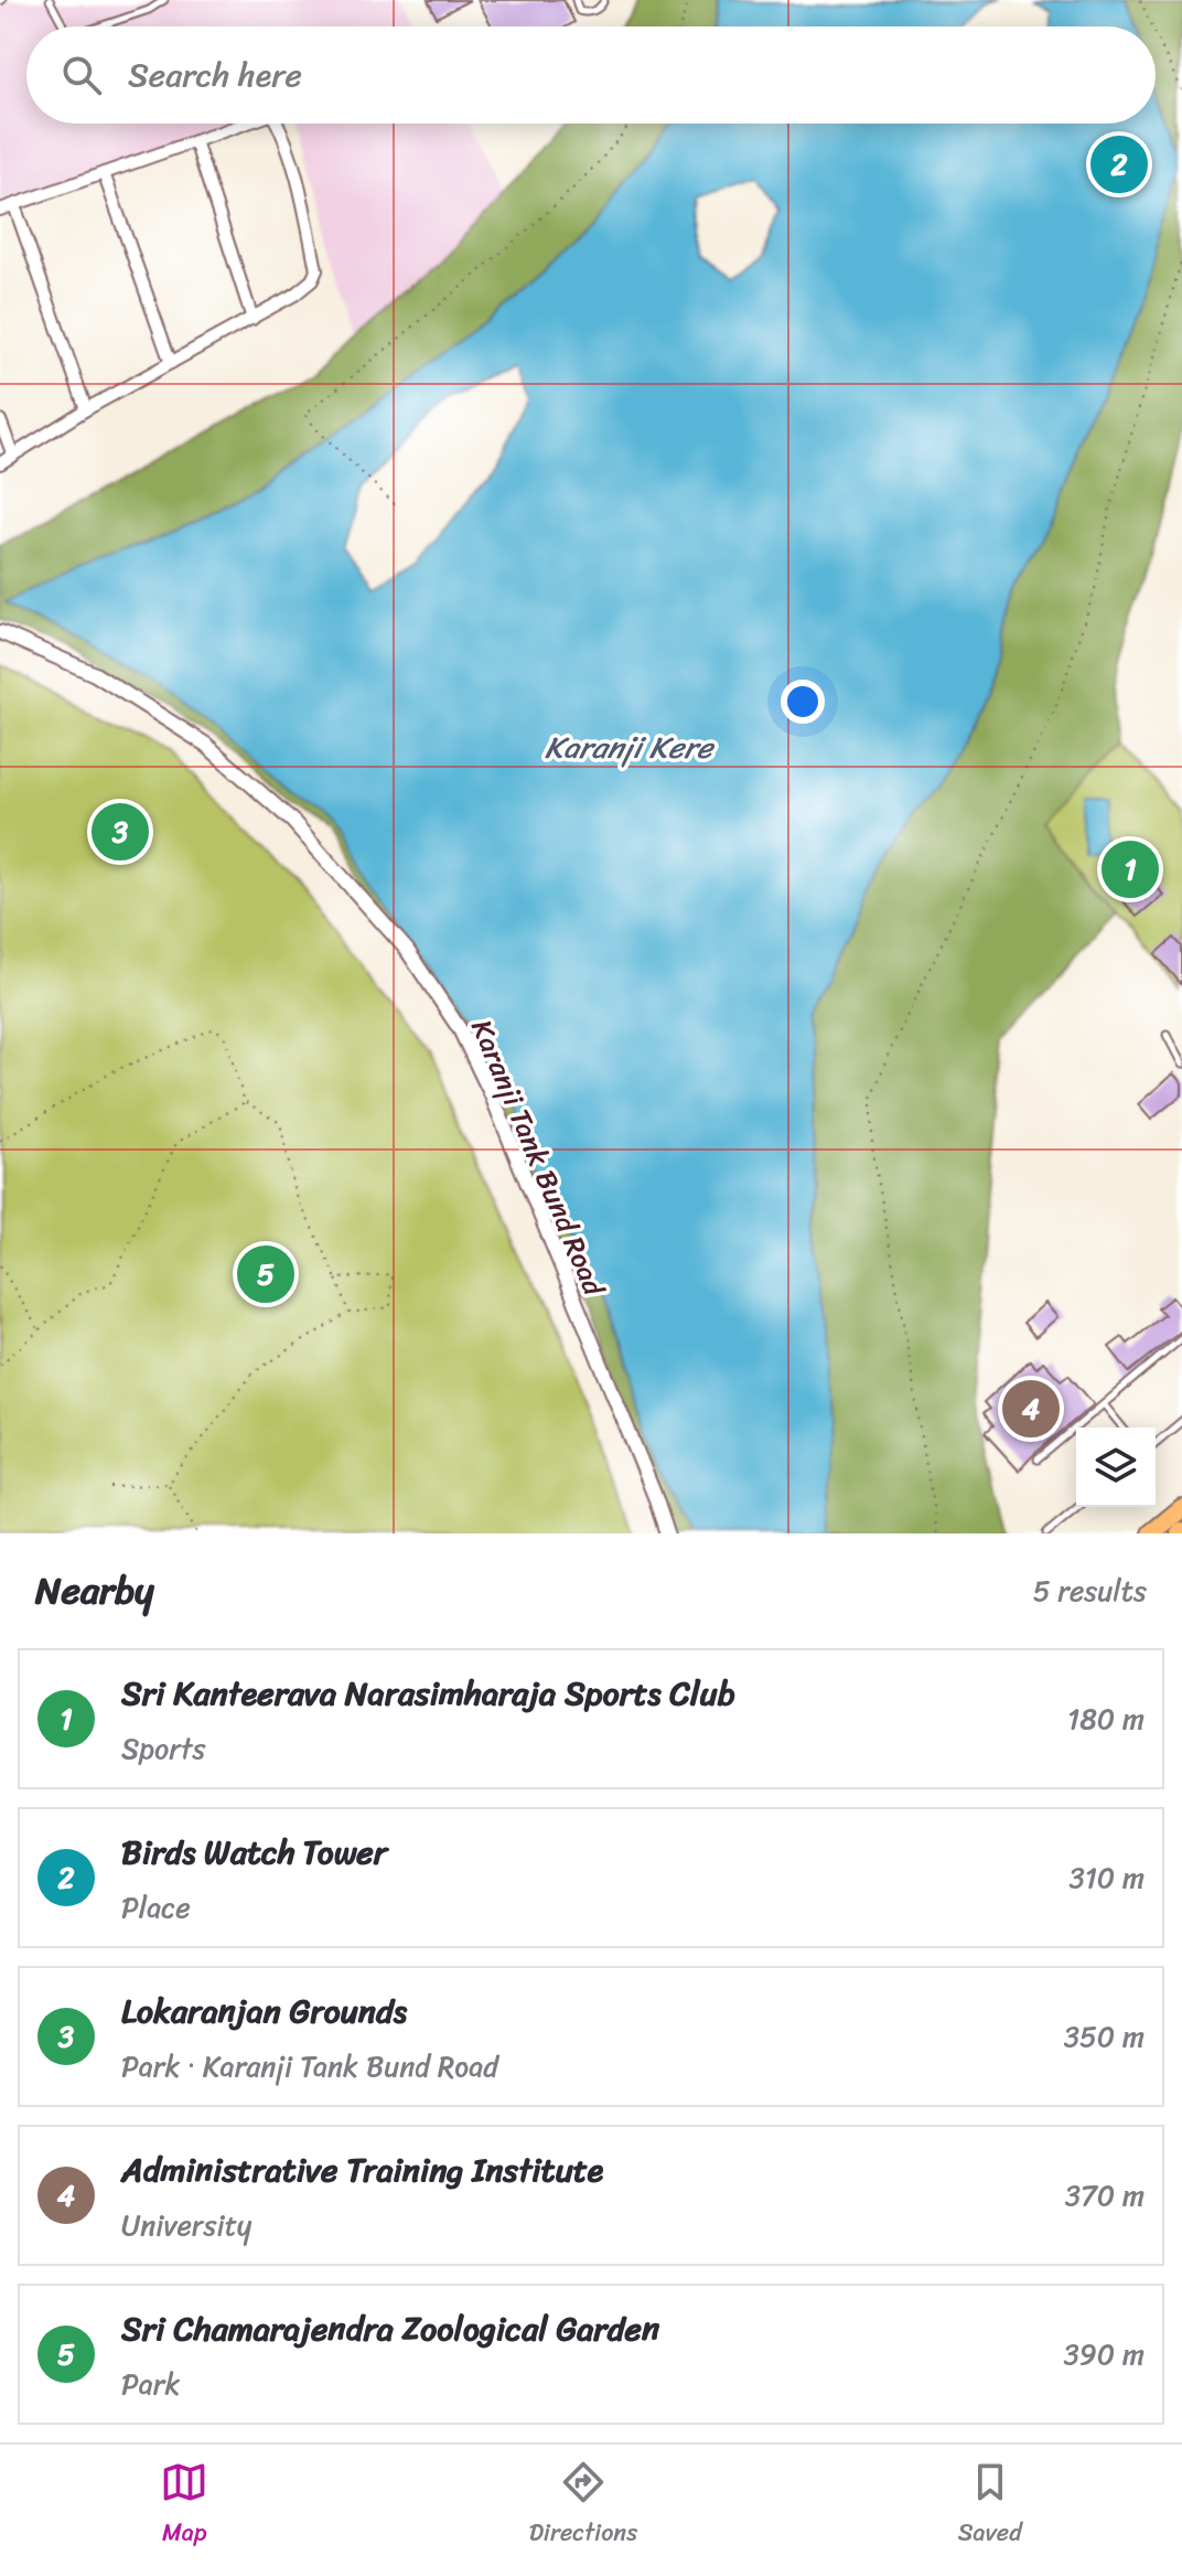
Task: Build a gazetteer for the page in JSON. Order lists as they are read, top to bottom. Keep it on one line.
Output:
{"streets":{"street":["Karanji Tank Bund Road"]},"water":["Karanji Kere"],"page":{"search":"Search here","pins":["2","3","1","5","4"],"heading":["Nearby","5 results"],"list":[{"mark":"1","name":"Sri Kanteerava Narasimharaja Sports Club","note":"Sports","value":"180 m"},{"mark":"2","name":"Birds Watch Tower","note":"Place","value":"310 m"},{"mark":"3","name":"Lokaranjan Grounds","note":"Park · Karanji Tank Bund Road","value":"350 m"},{"mark":"4","name":"Administrative Training Institute","note":"University","value":"370 m"},{"mark":"5","name":"Sri Chamarajendra Zoological Garden","note":"Park","value":"390 m"}],"nav":["Map","Directions","Saved"]}}
